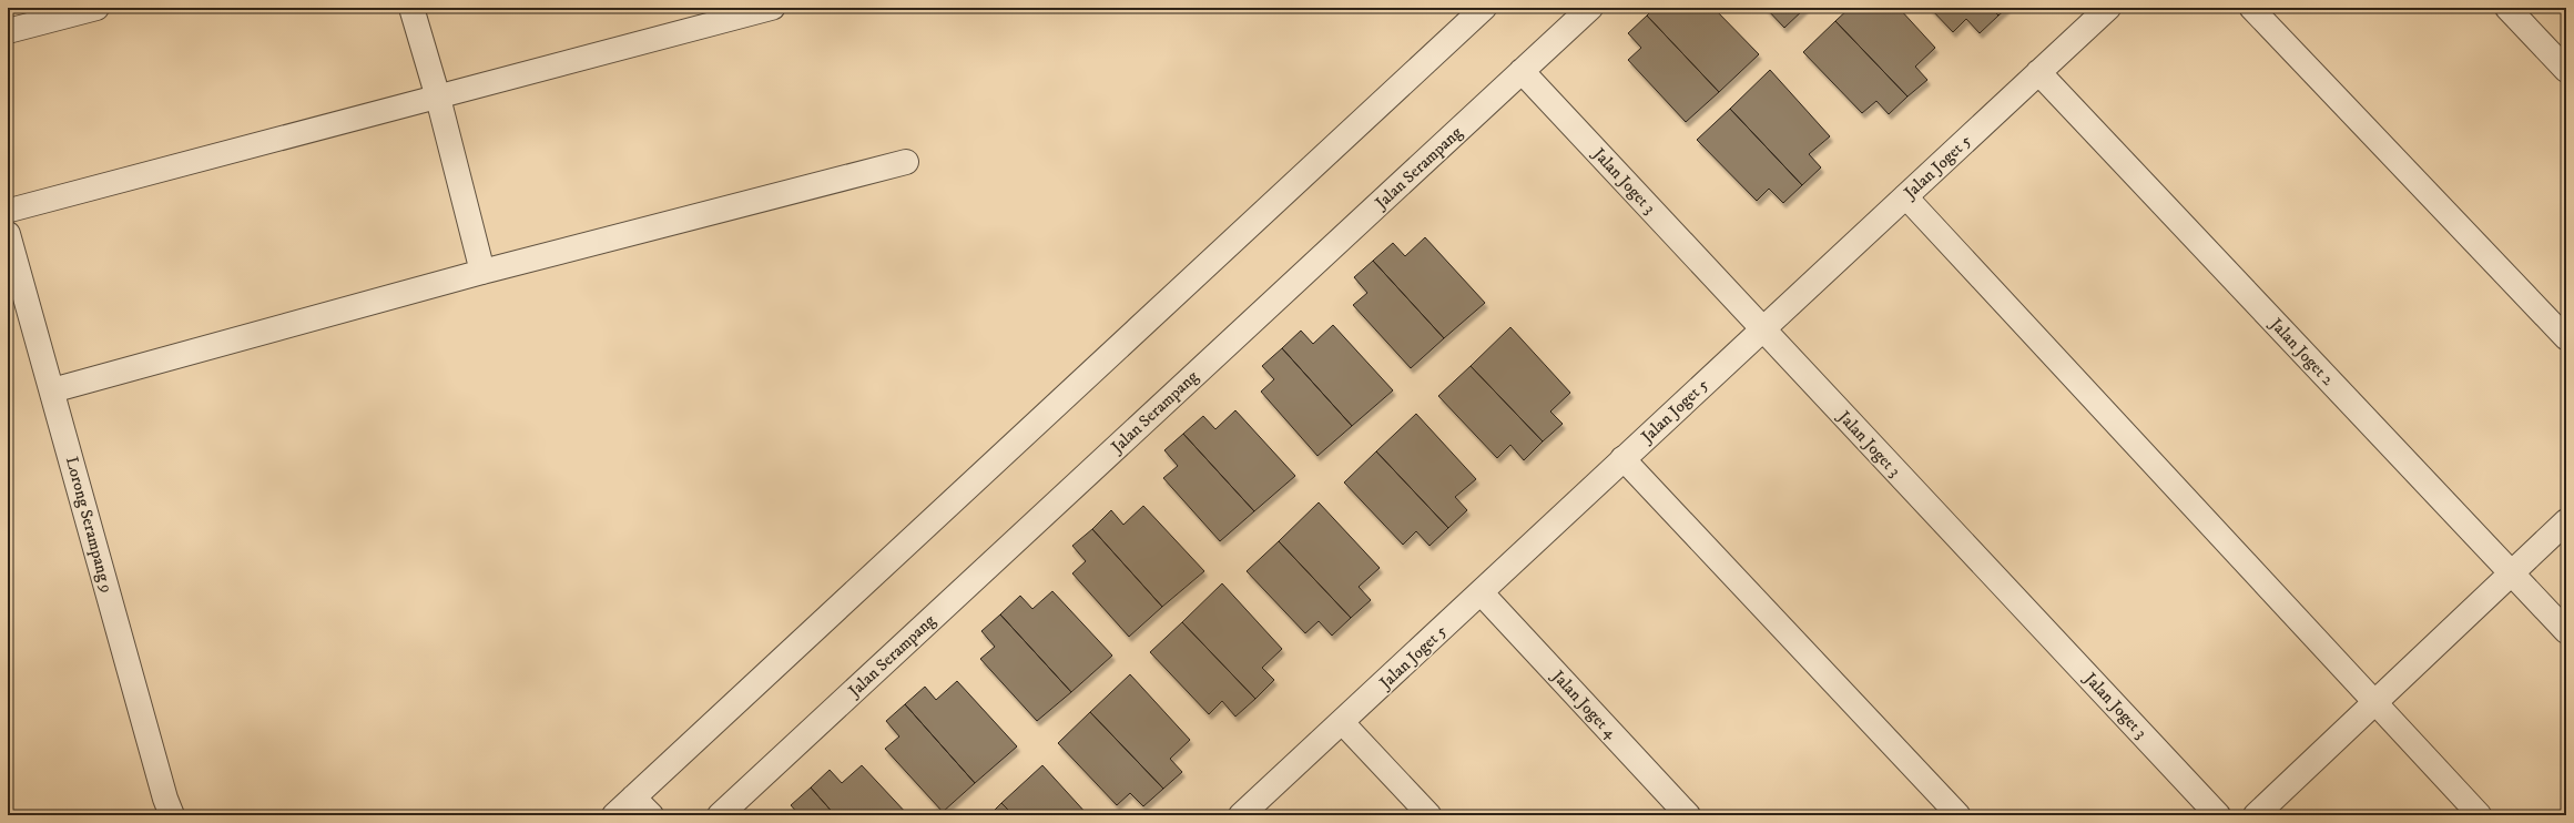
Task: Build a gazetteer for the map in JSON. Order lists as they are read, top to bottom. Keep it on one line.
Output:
{"streets":{"street":["Jalan Joget 5","Jalan Serampang","Jalan Joget 3","Jalan Joget 2","Lorong Serampang 9","Jalan Joget 4"]},"crossings":[["Jalan Joget 5","Jalan Joget 3"],["Jalan Joget 5","Jalan Joget 2"],["Jalan Joget 5","Jalan Joget 4"],["Jalan Serampang","Jalan Joget 3"]]}
